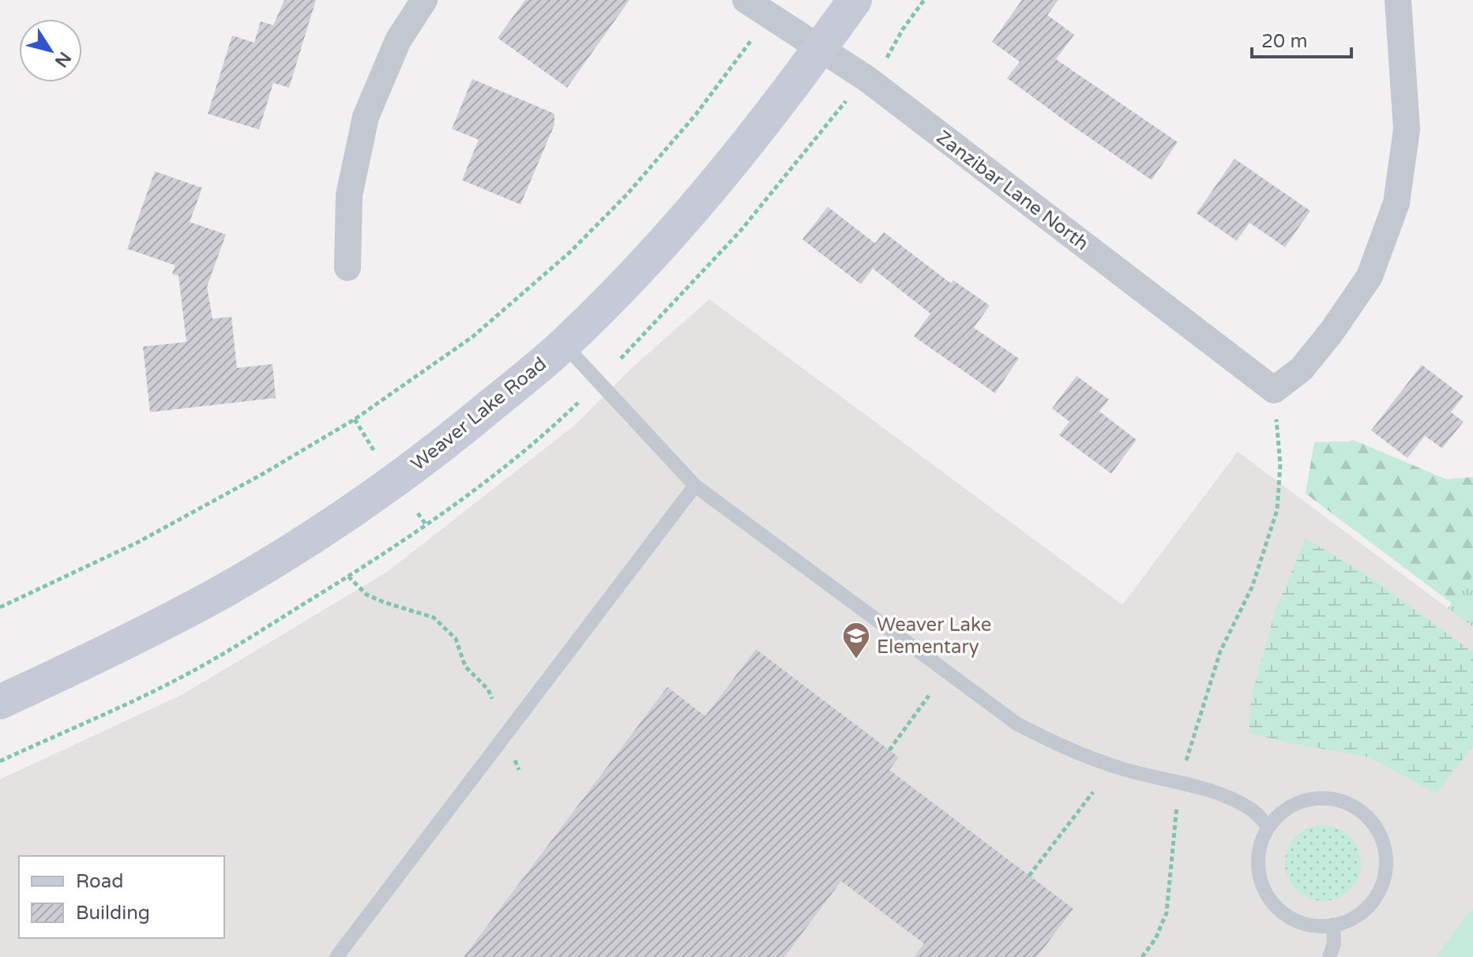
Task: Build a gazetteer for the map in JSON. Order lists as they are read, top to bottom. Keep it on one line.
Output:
{"streets":{"main road":["Weaver Lake Road"],"street":["Zanzibar Lane North"]},"crossings":[["Zanzibar Lane North","Weaver Lake Road"]],"places":{"school or university":["Weaver Lake Elementary"]},"legend":["Road","Building"],"scale_bar":"20 m","north":"bottom right"}
